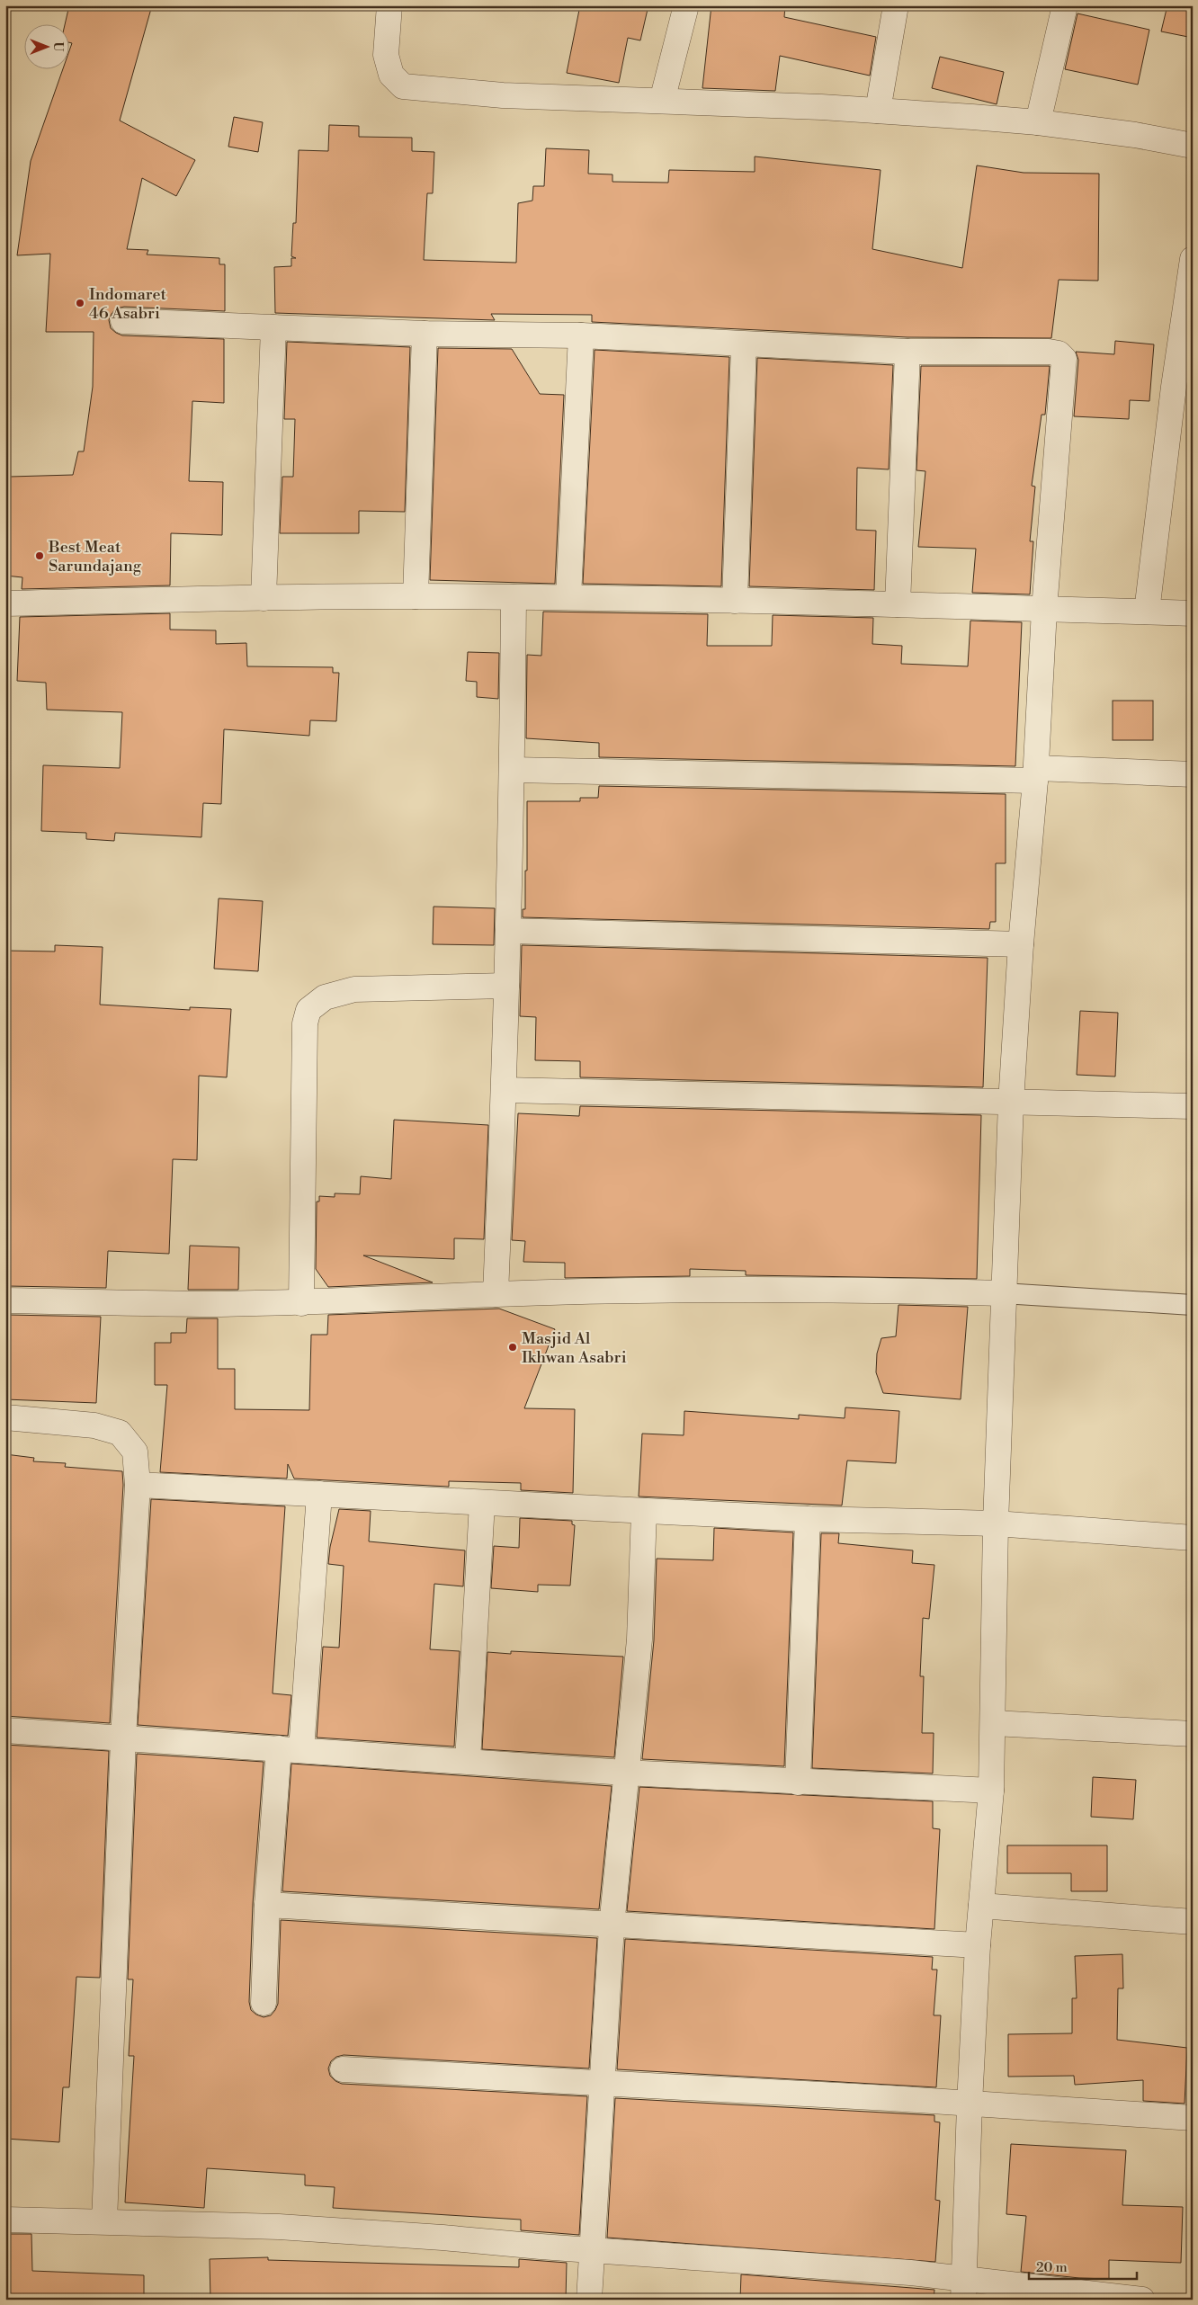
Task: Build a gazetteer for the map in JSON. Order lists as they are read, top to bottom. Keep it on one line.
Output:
{"places":["Indomaret 46 Asabri","Best Meat Sarundajang","Masjid Al Ikhwan Asabri"],"scale_bar":"20 m","north":"right"}
